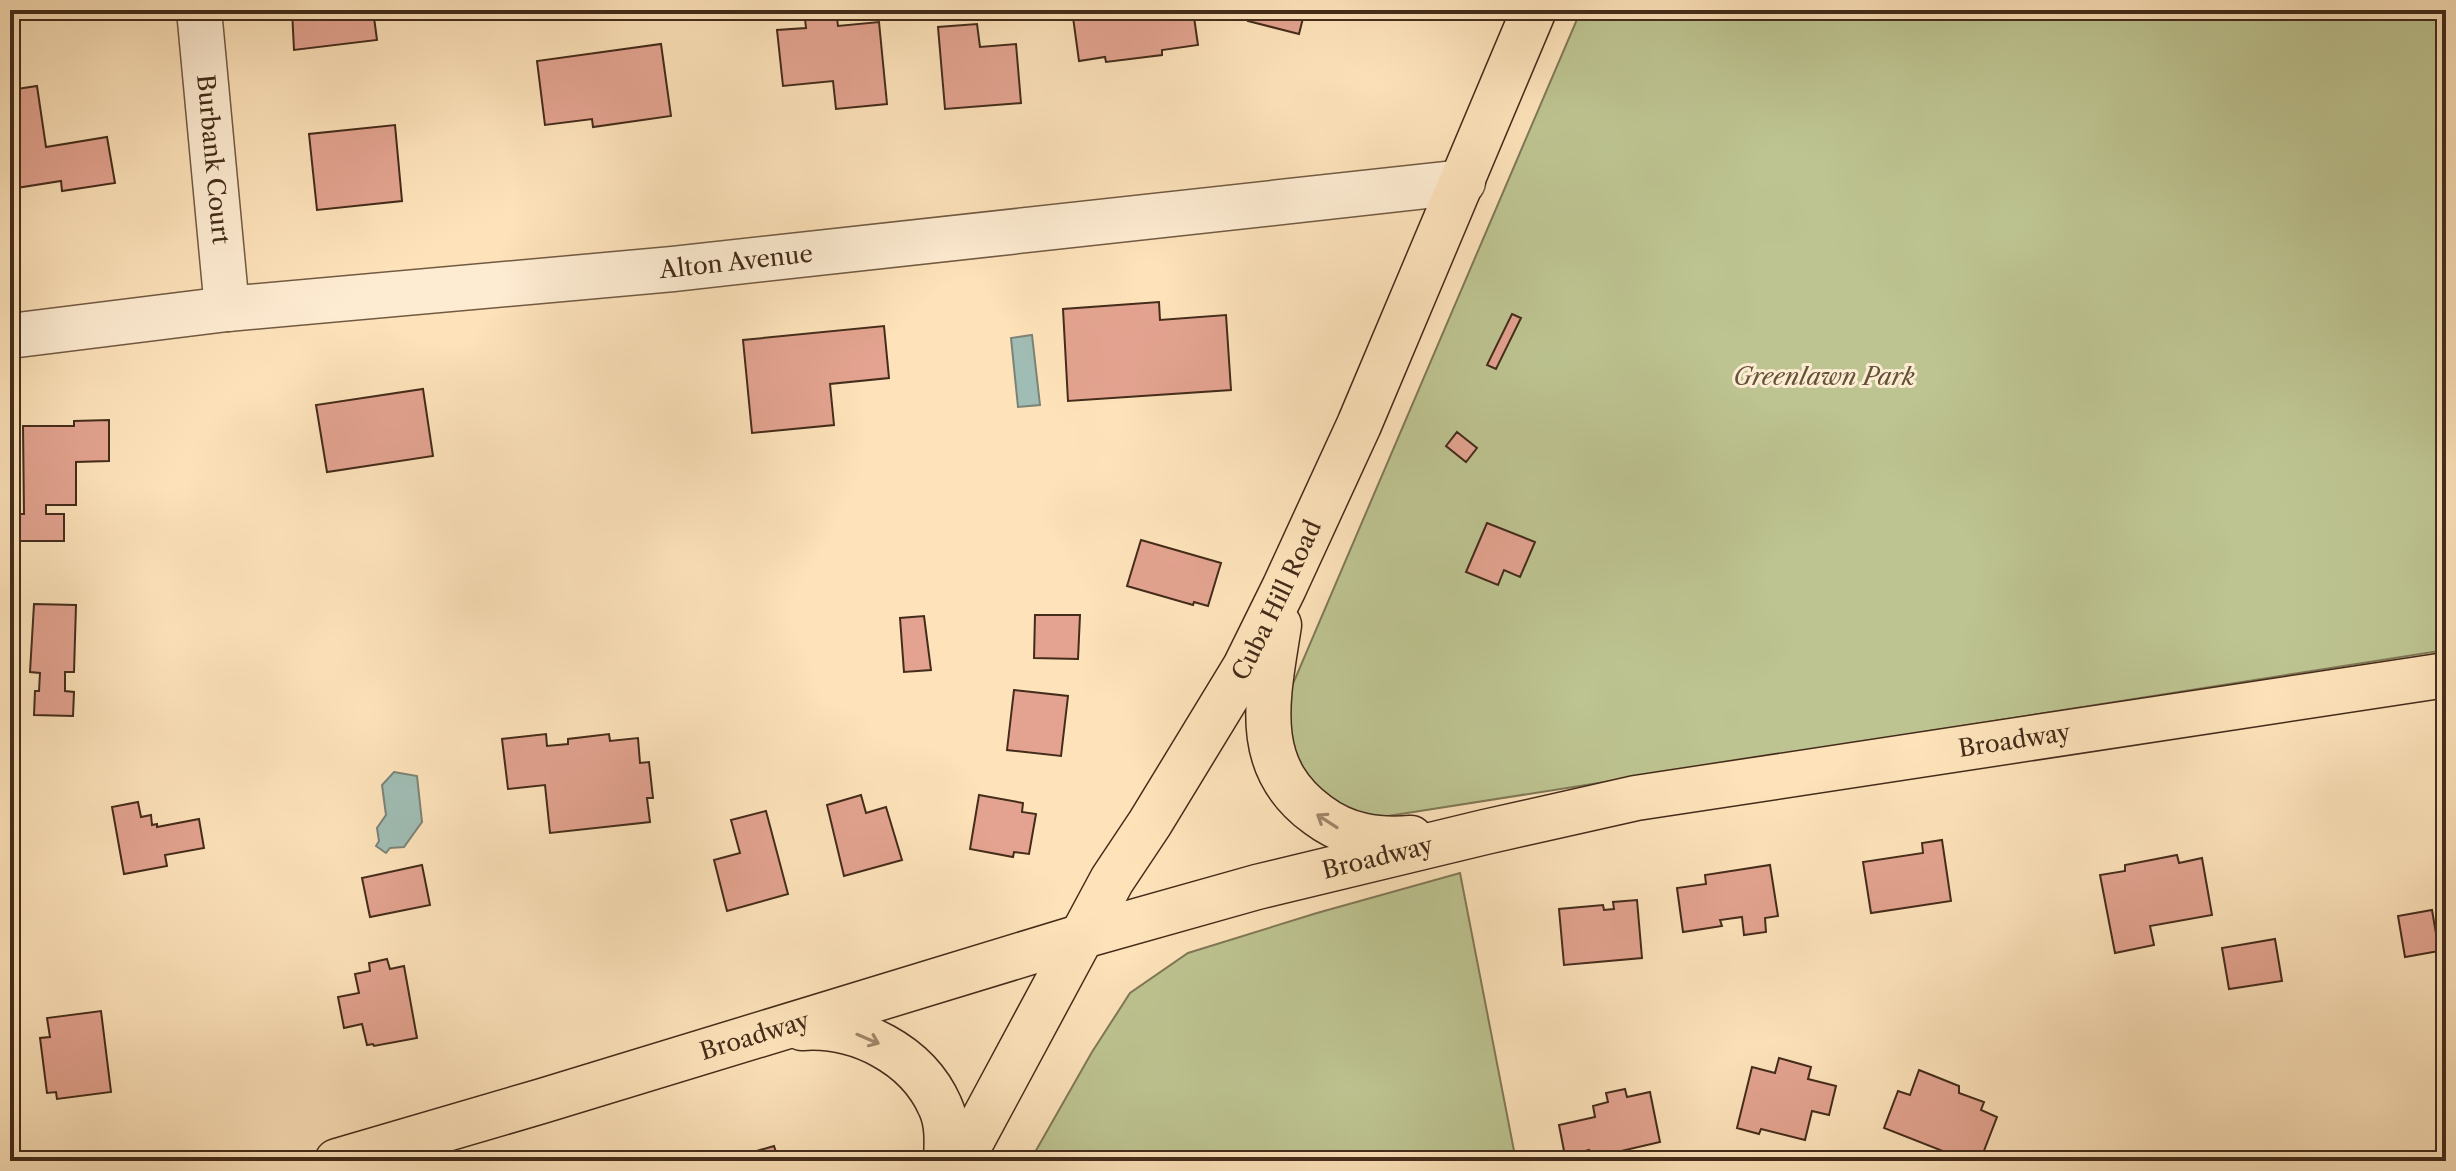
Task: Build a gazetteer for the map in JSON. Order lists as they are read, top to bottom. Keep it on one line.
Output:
{"streets":{"main road":["Cuba Hill Road","Broadway"],"street":["Burbank Court","Alton Avenue"]},"crossings":[["Burbank Court","Alton Avenue"],["Alton Avenue","Cuba Hill Road"],["Cuba Hill Road","Broadway"]],"parks":["Greenlawn Park"]}
